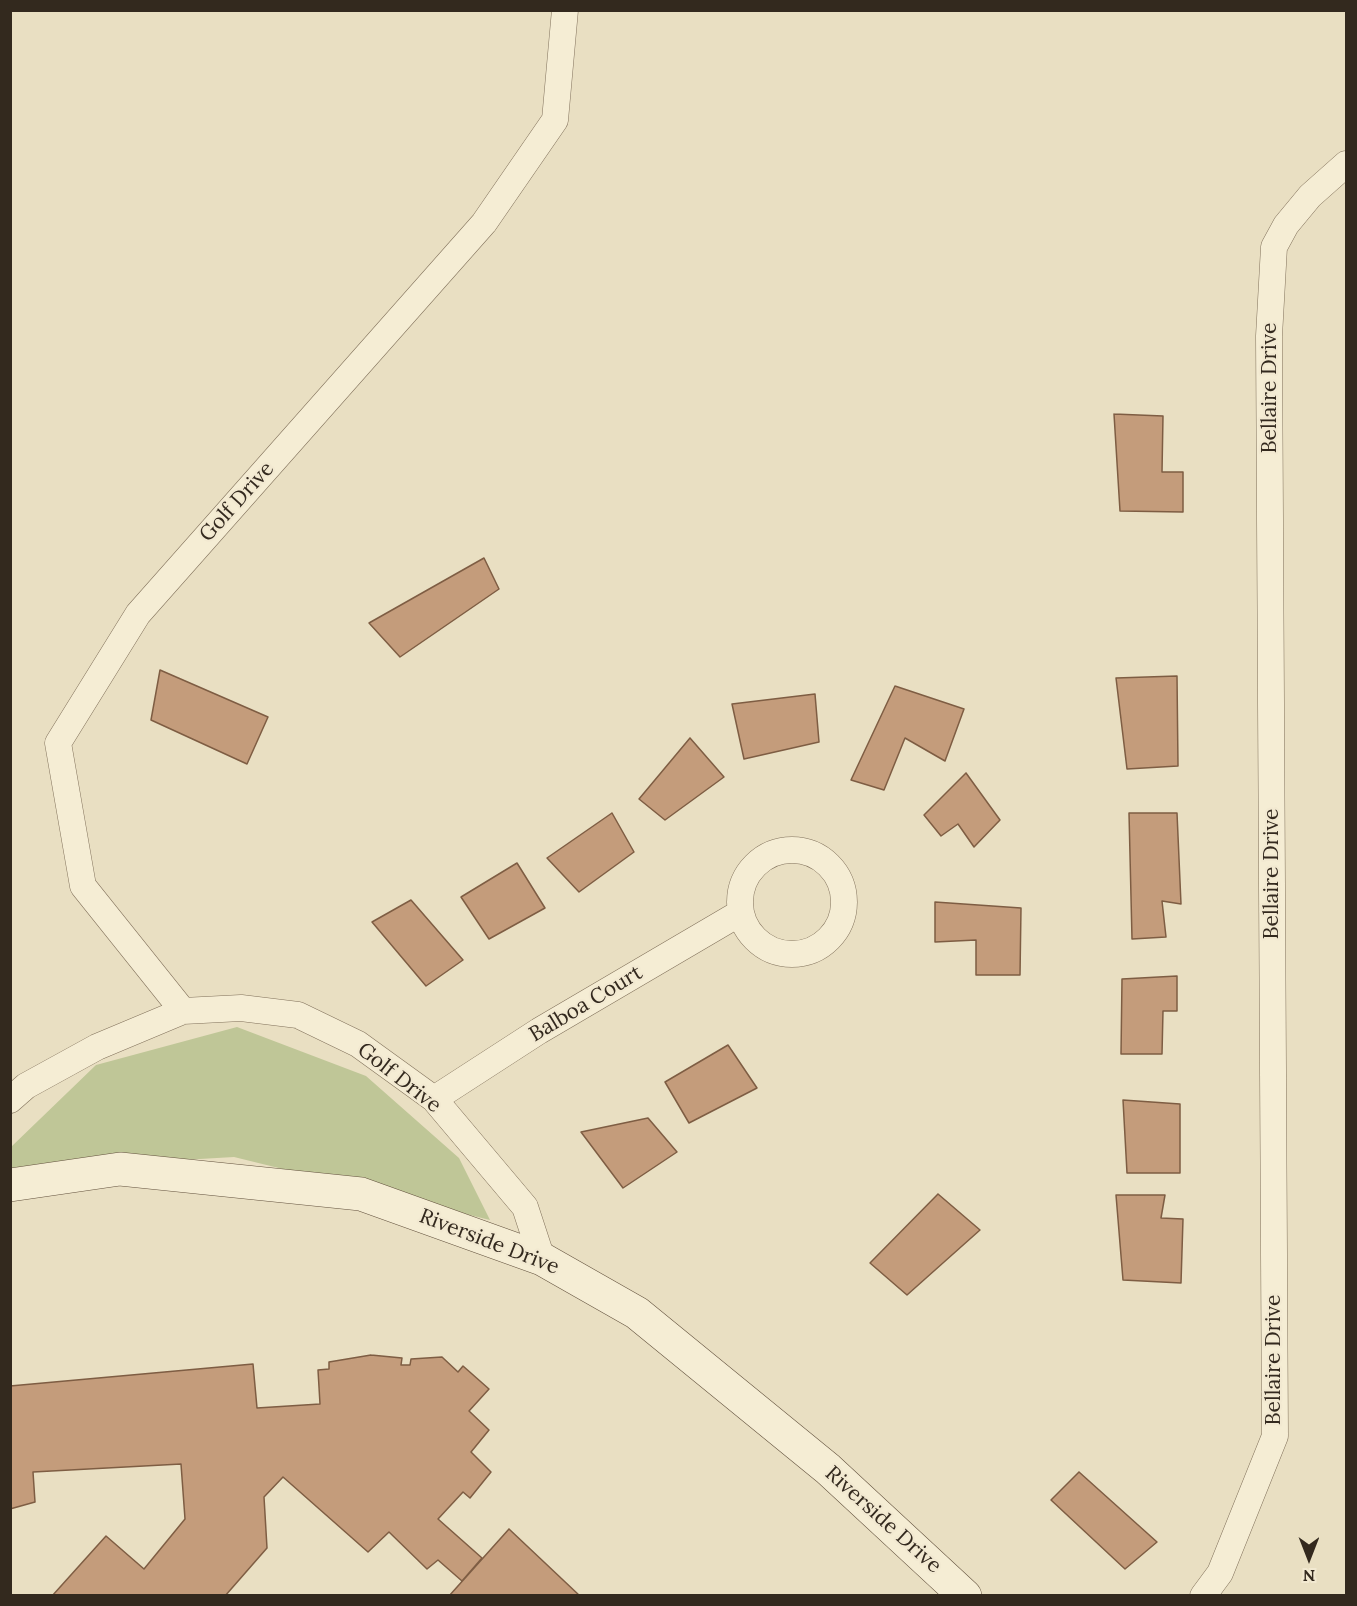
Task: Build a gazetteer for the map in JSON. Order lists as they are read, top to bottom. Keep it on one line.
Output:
{"streets":{"main road":["Riverside Drive"],"street":["Bellaire Drive","Golf Drive","Balboa Court"]},"crossings":[["Golf Drive","Balboa Court"],["Golf Drive","Riverside Drive"]],"north":"bottom"}
